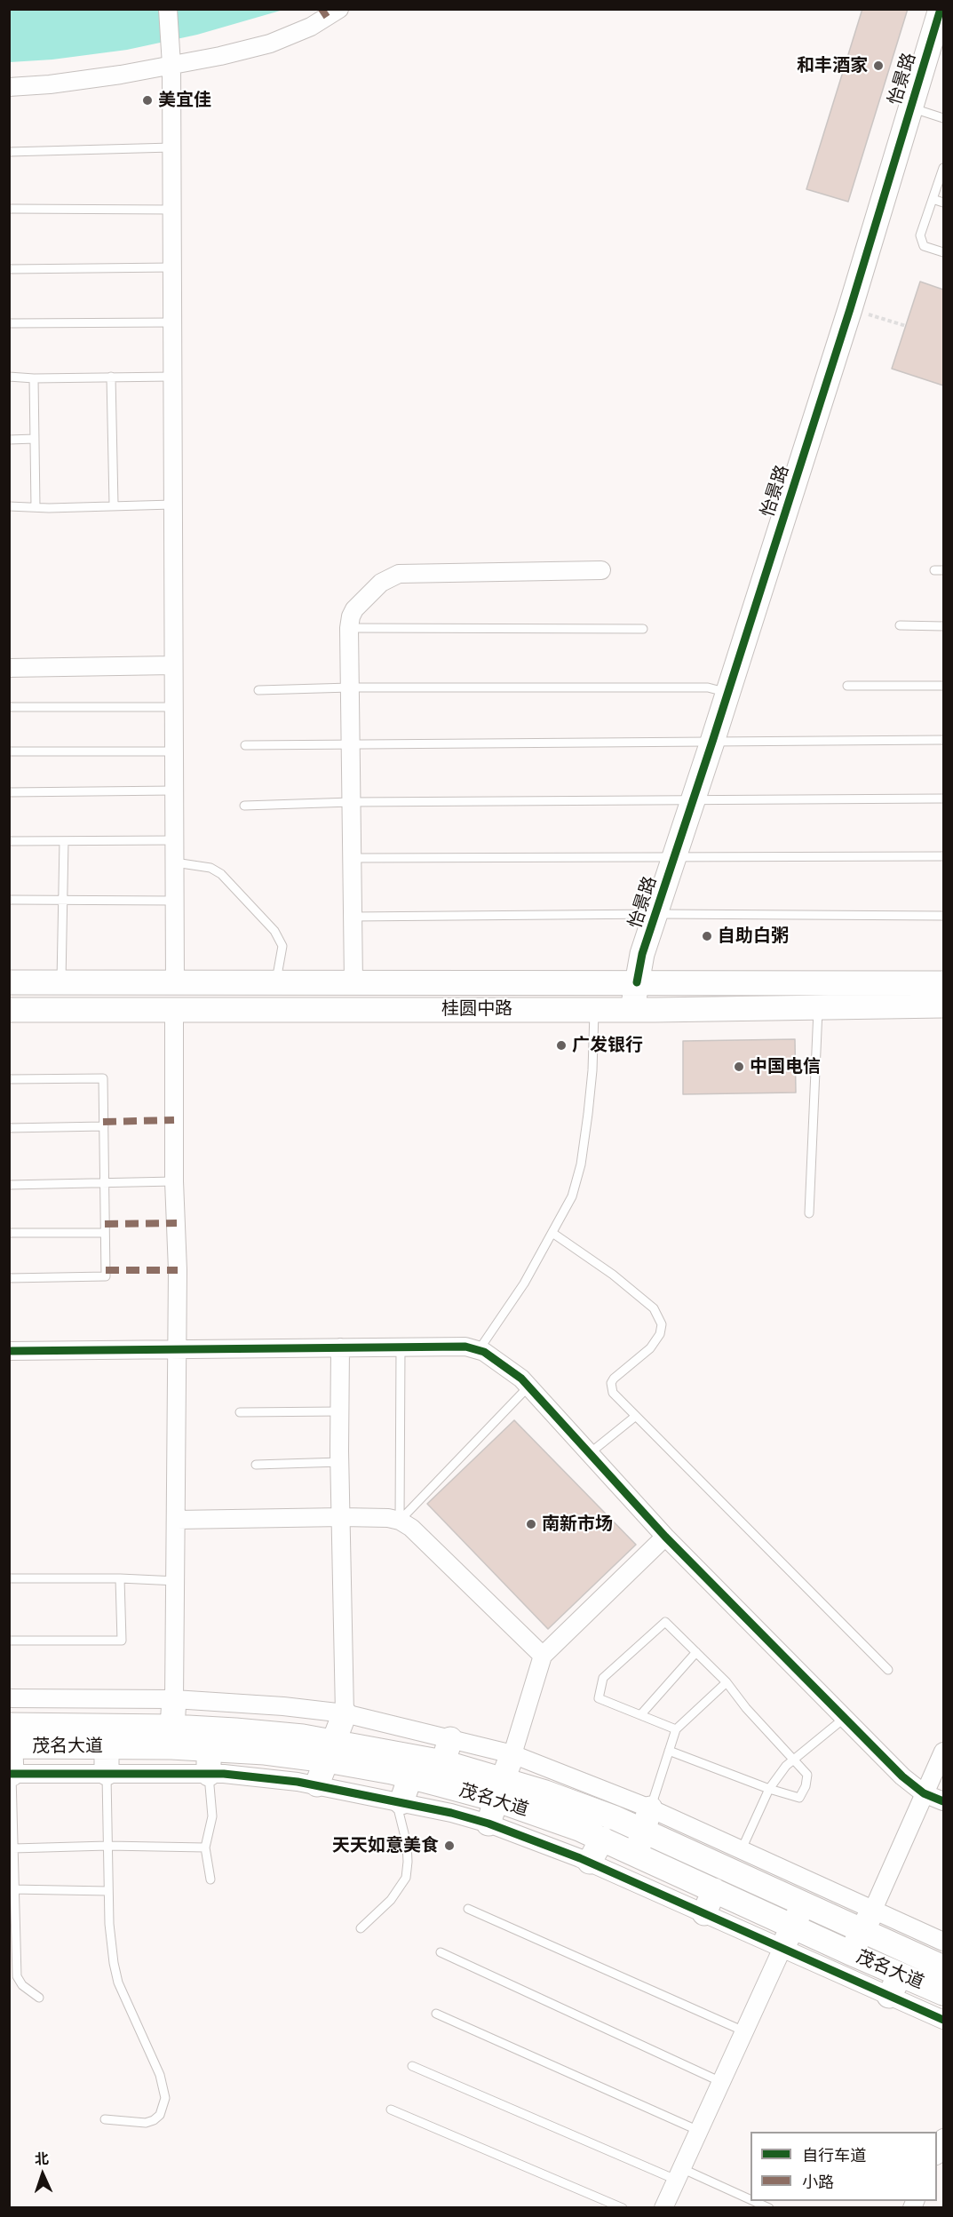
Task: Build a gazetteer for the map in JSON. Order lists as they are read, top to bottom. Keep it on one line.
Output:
{"streets":{"main road":["怡景路","桂圆中路","茂名大道"]},"crossings":[["怡景路","桂圆中路"]],"places":["和丰酒家","美宜佳","自助白粥","广发银行","中国电信","南新市场","天天如意美食"],"legend":["自行车道","小路"],"north":"top"}
